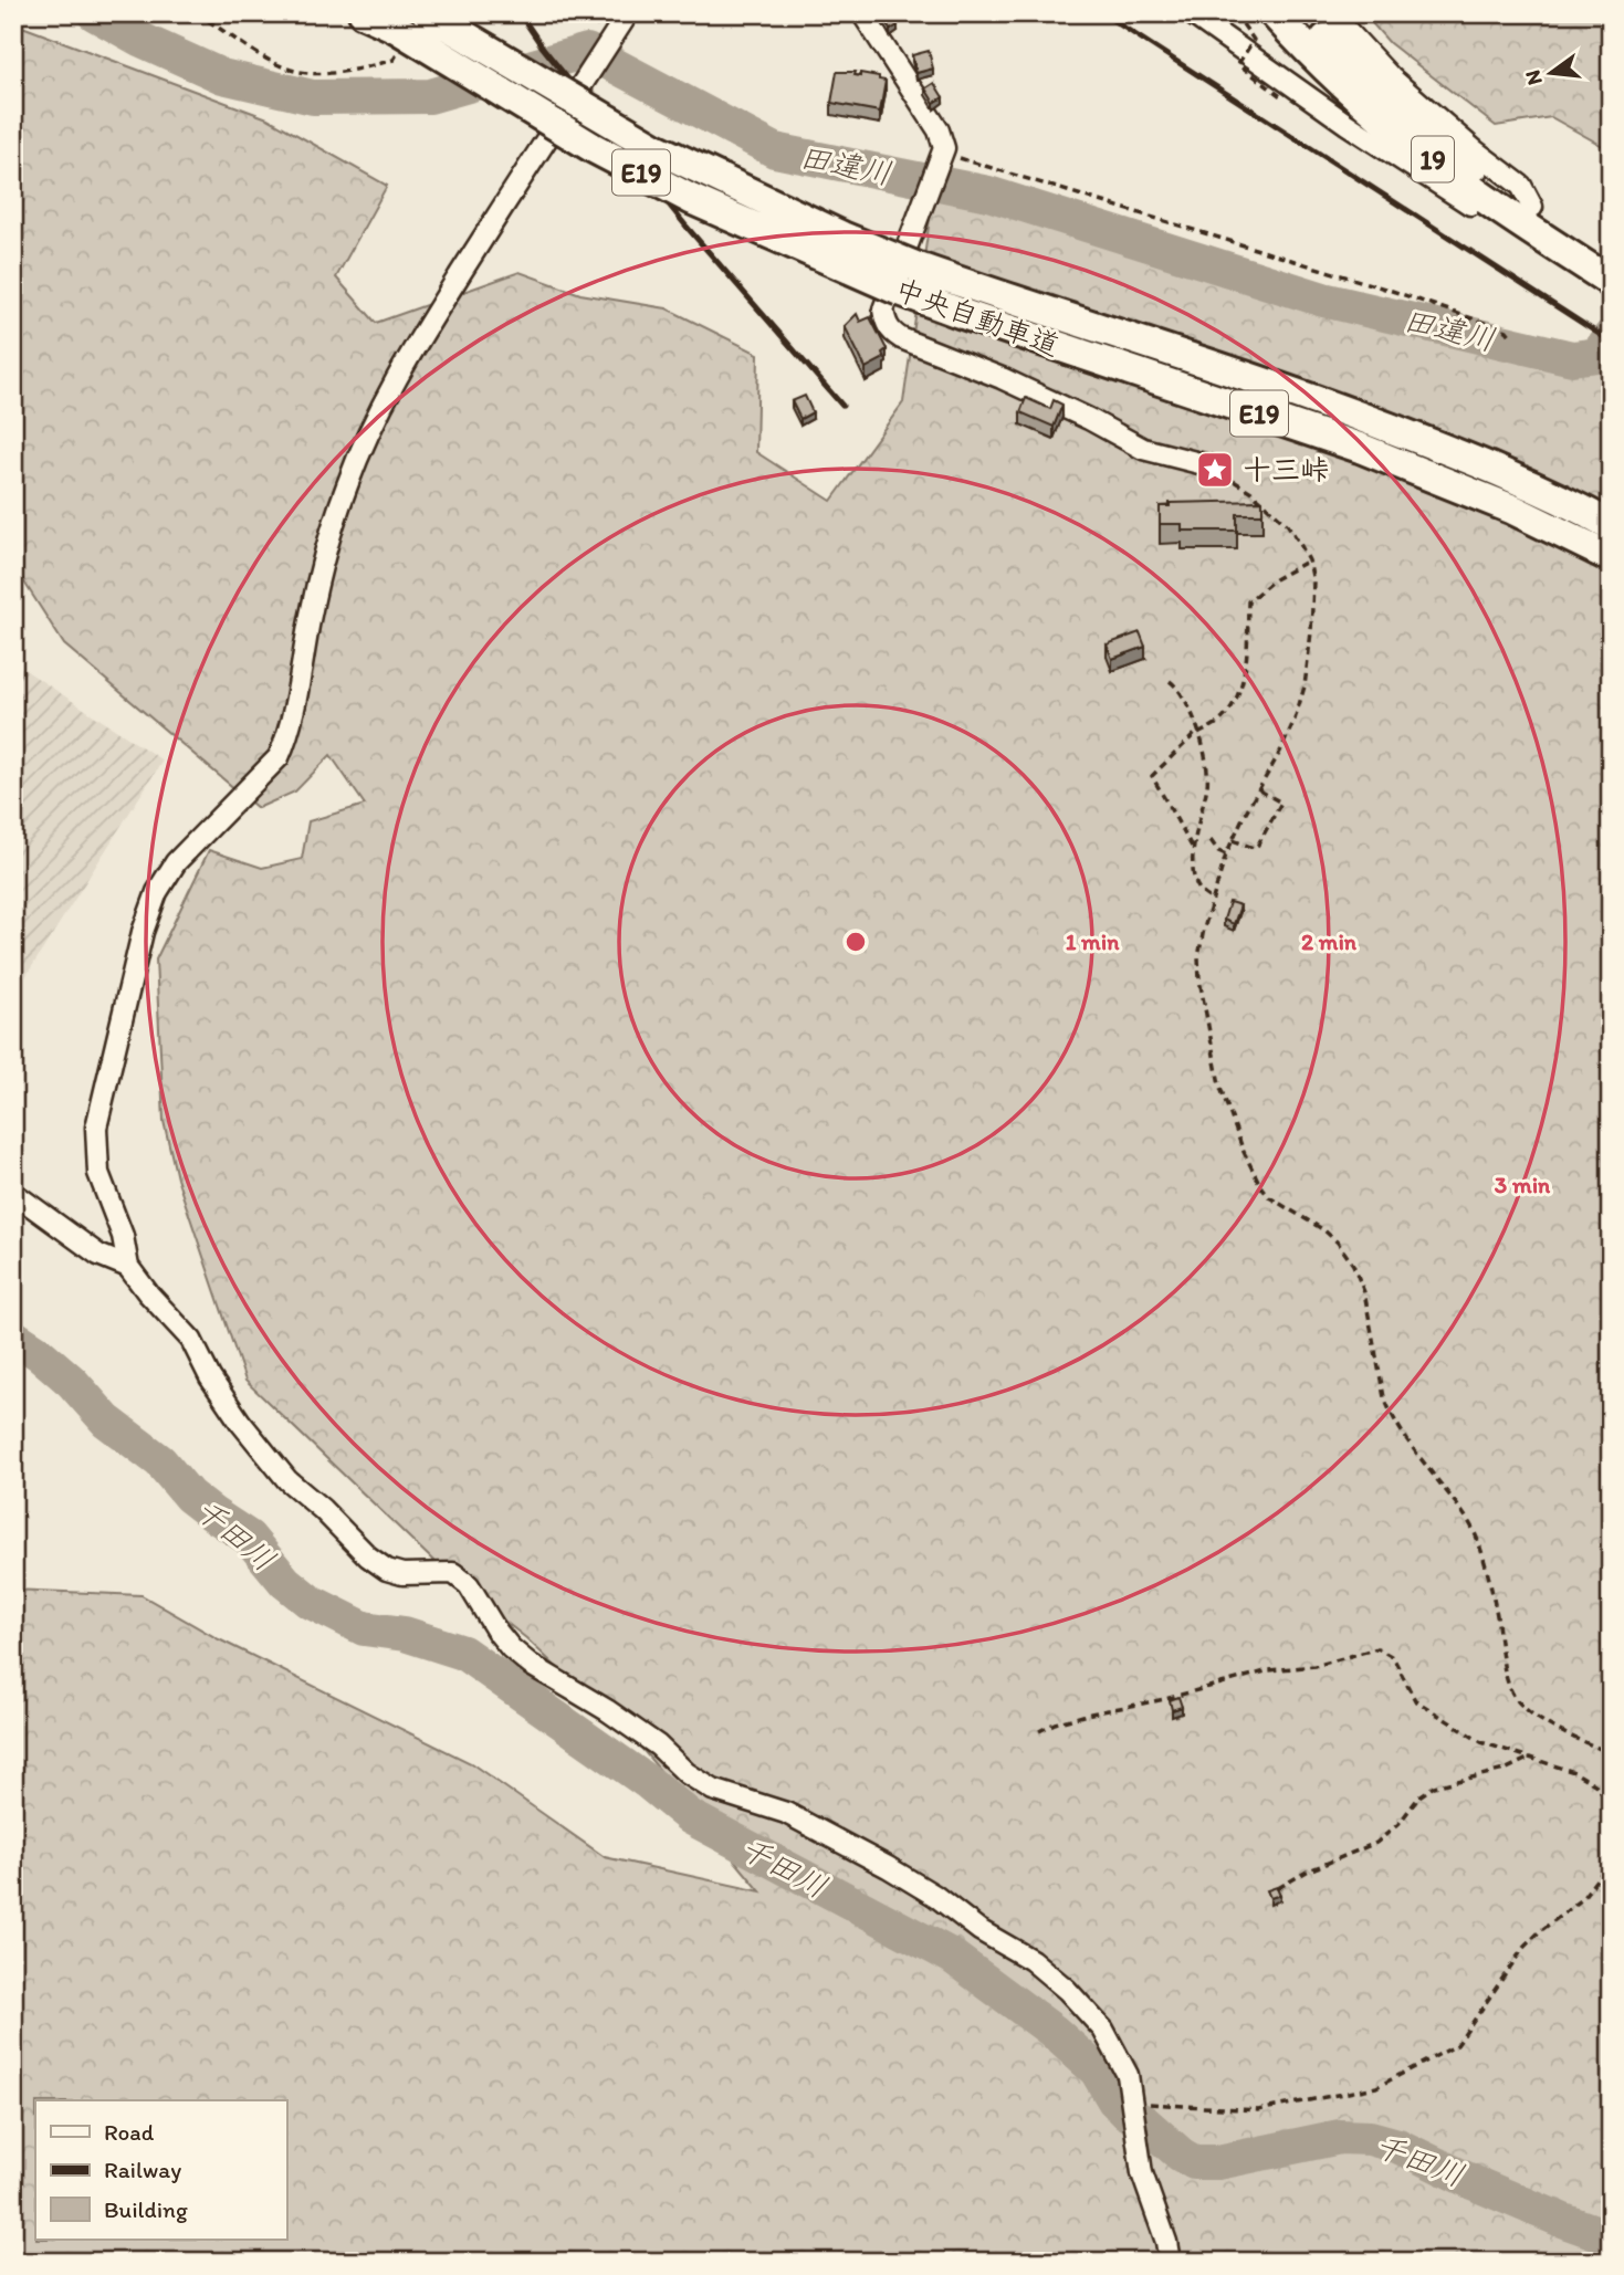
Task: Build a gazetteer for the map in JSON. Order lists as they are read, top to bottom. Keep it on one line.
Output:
{"streets":{"highway":["19","E19","中央自動車道"]},"water":["田違川","千田川"],"places":{"place":["十三峠"]},"legend":["Road","Railway","Building"],"north":"left","rings":["1 min","2 min","3 min"]}
